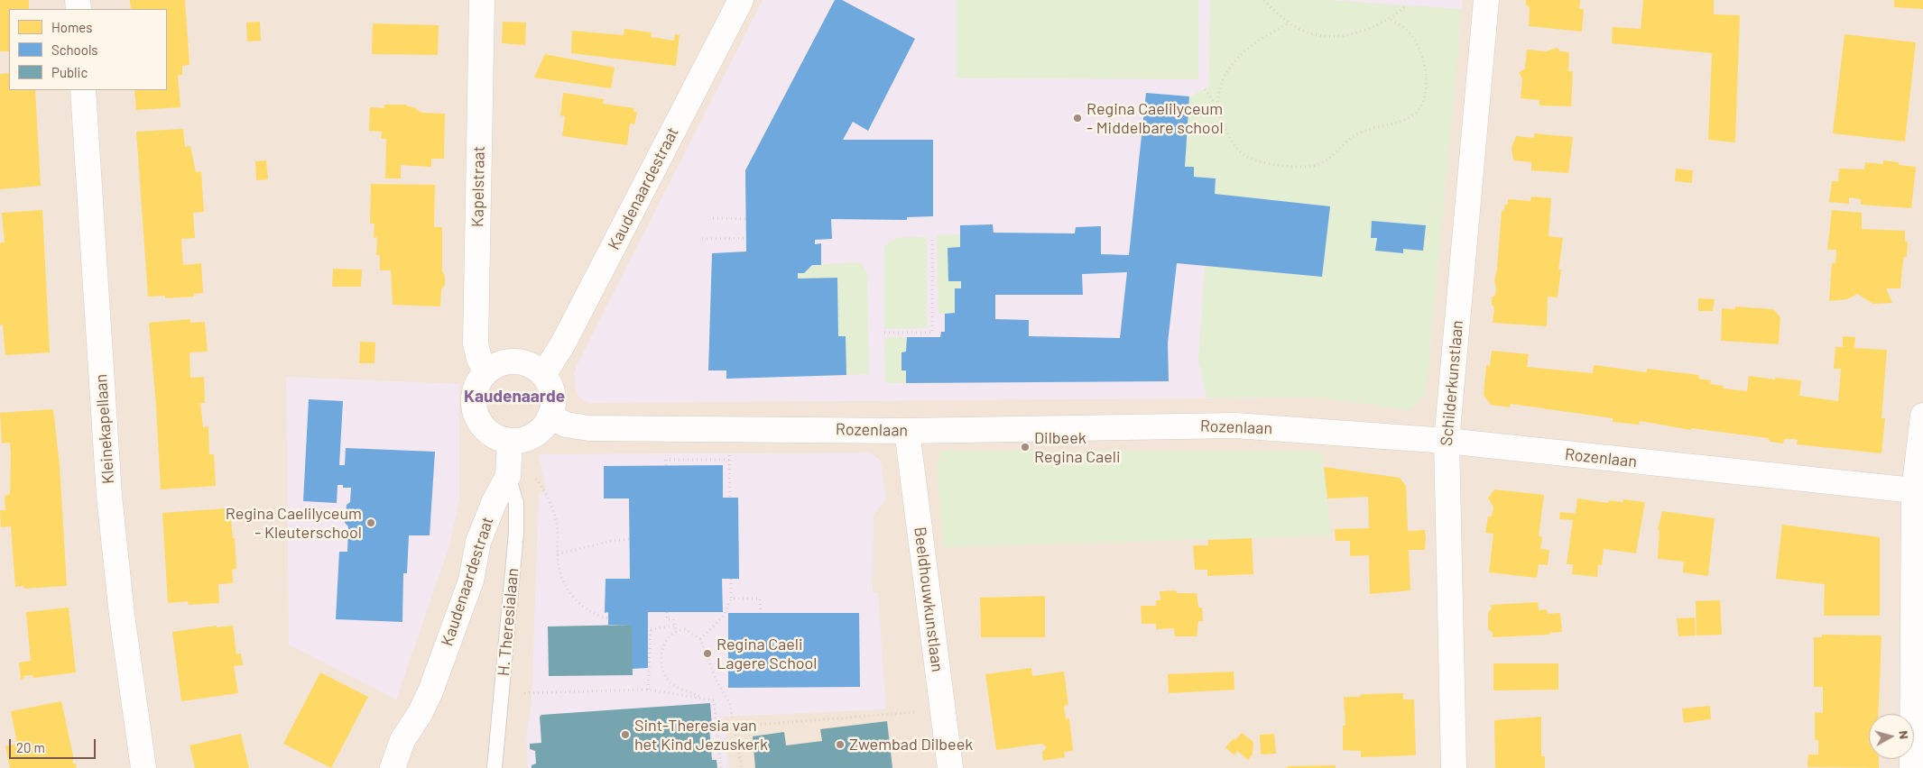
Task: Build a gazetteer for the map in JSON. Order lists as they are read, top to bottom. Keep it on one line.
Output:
{"streets":{"street":["Kapelstraat","Kaudenaardestraat","Schilderkunstlaan","Rozenlaan","Kleinekapellaan","Beeldhouwkunstlaan"],"lane":["H. Theresialaan"]},"crossings":[["Kapelstraat","Kaudenaardestraat"],["Kapelstraat","Rozenlaan"],["Kaudenaardestraat","Rozenlaan"],["Kaudenaardestraat","H. Theresialaan"],["Schilderkunstlaan","Rozenlaan"],["Rozenlaan","Beeldhouwkunstlaan"]],"districts":["Kaudenaarde"],"places":["Regina Caelilyceum - Middelbare school","Dilbeek Regina Caeli","Regina Caelilyceum - Kleuterschool","Regina Caeli Lagere School","Sint-Theresia van het Kind Jezuskerk","Zwembad Dilbeek"],"legend":["Homes","Schools","Public"],"scale_bar":"20 m","north":"right"}
